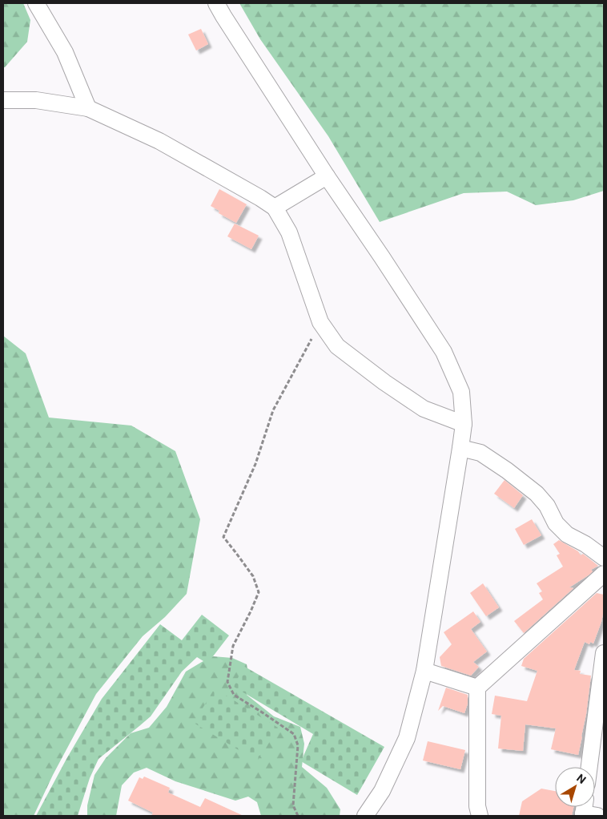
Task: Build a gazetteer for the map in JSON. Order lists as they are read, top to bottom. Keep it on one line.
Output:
{"north":"top right"}
